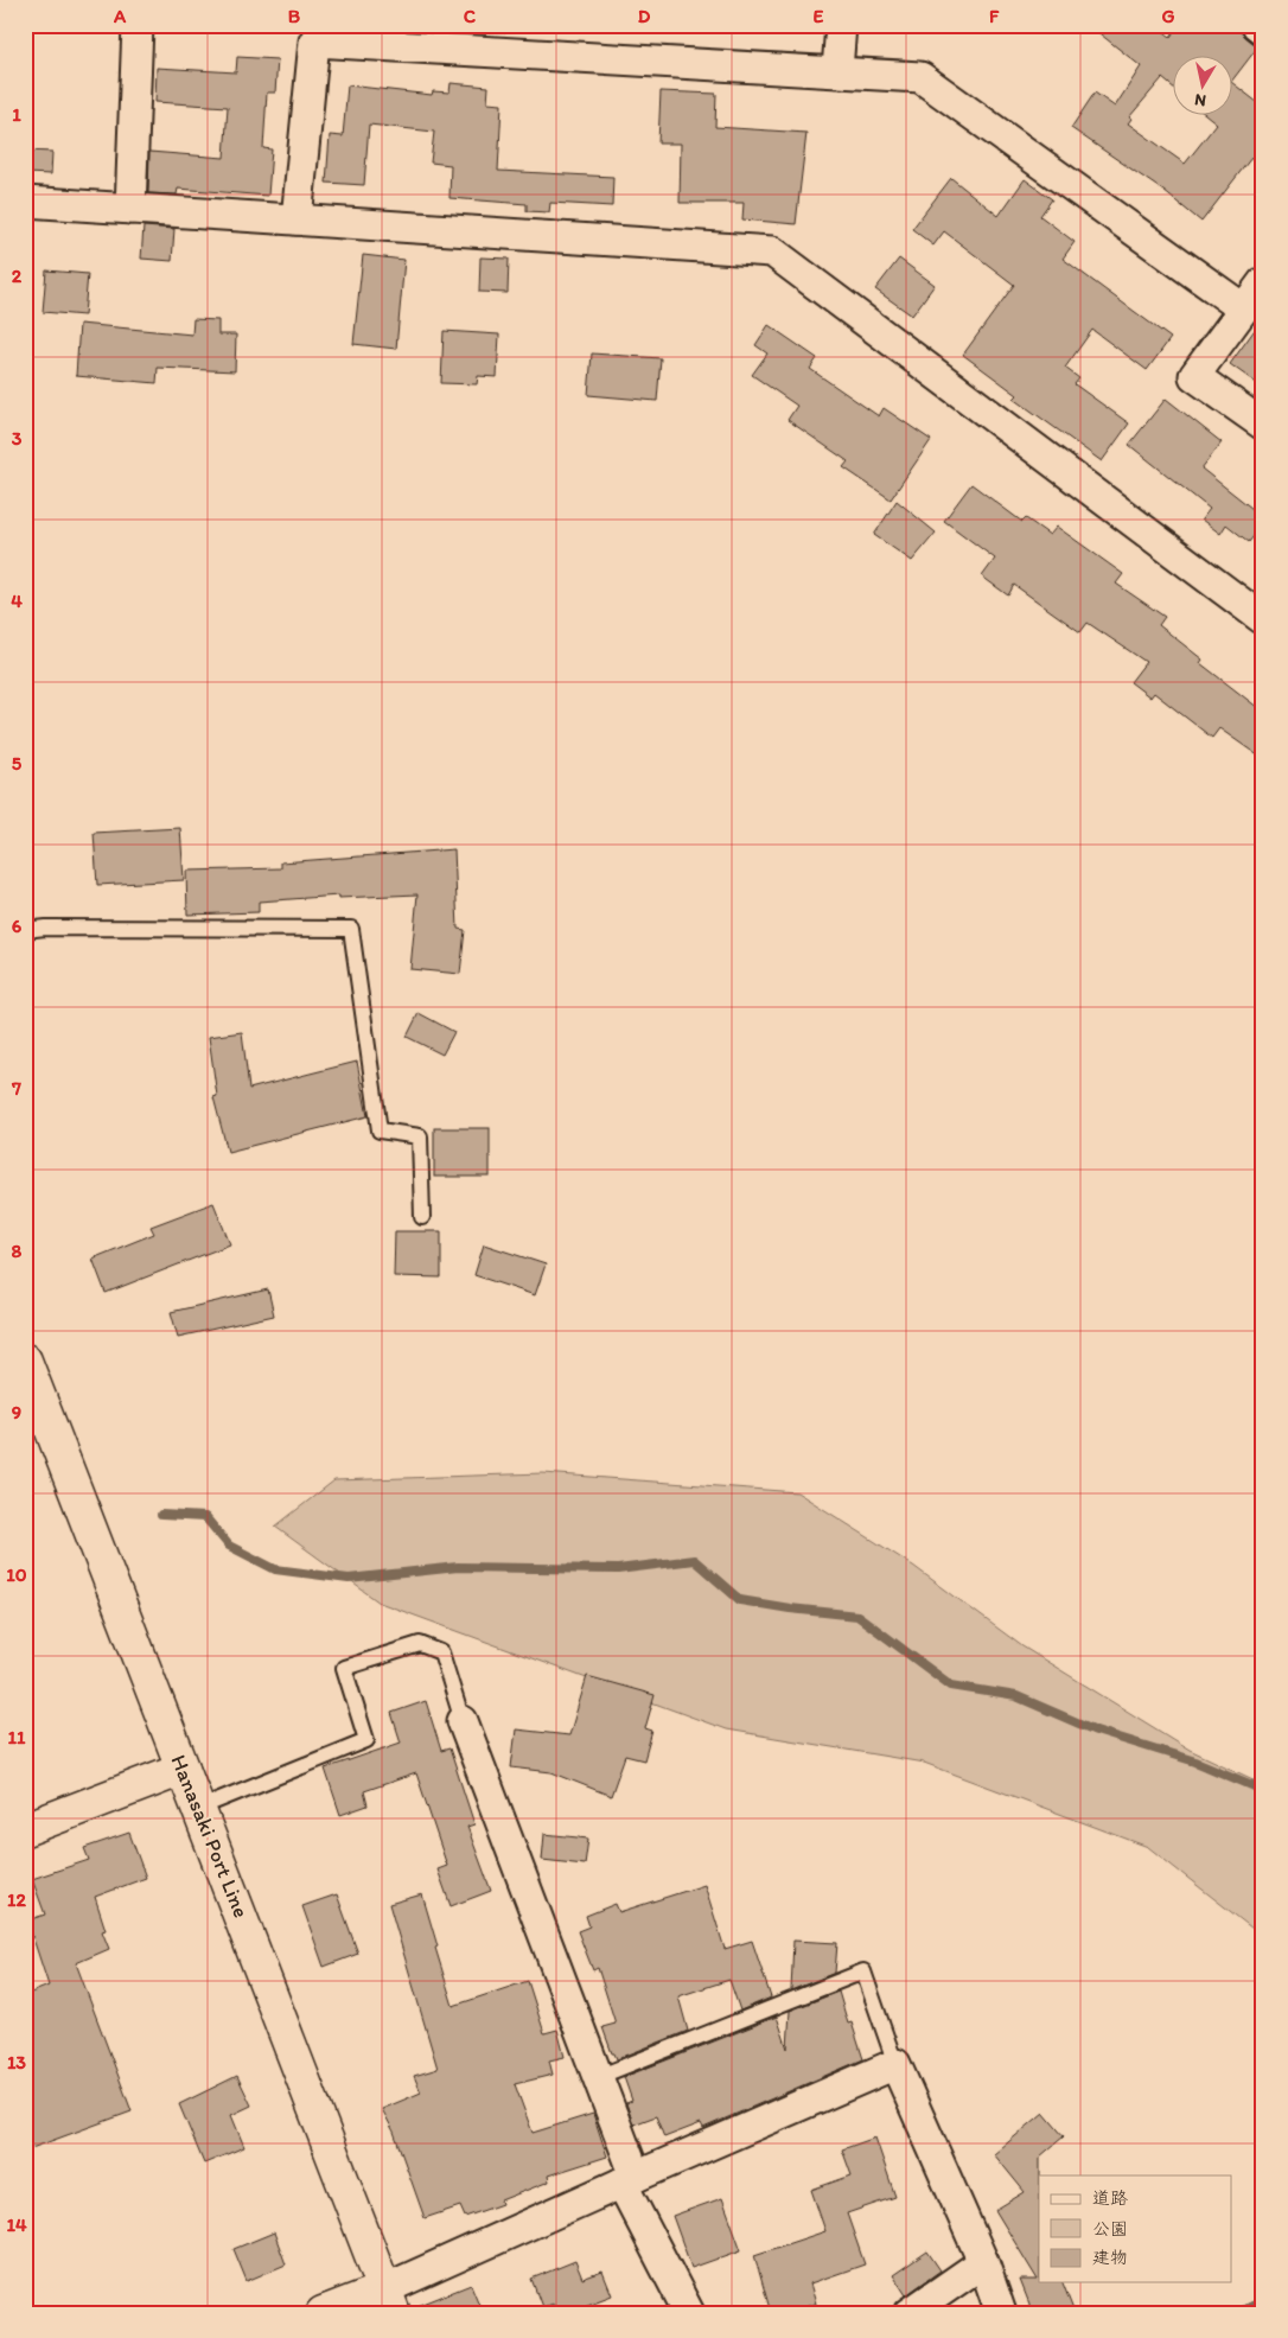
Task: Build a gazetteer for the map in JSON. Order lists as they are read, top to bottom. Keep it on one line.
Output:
{"streets":{"main road":["Hanasaki Port Line"]},"legend":["道路","公園","建物"],"north":"bottom","grid":{"columns":["A","B","C","D","E","F","G"],"rows":["1","2","3","4","5","6","7","8","9","10","11","12","13","14"]}}
